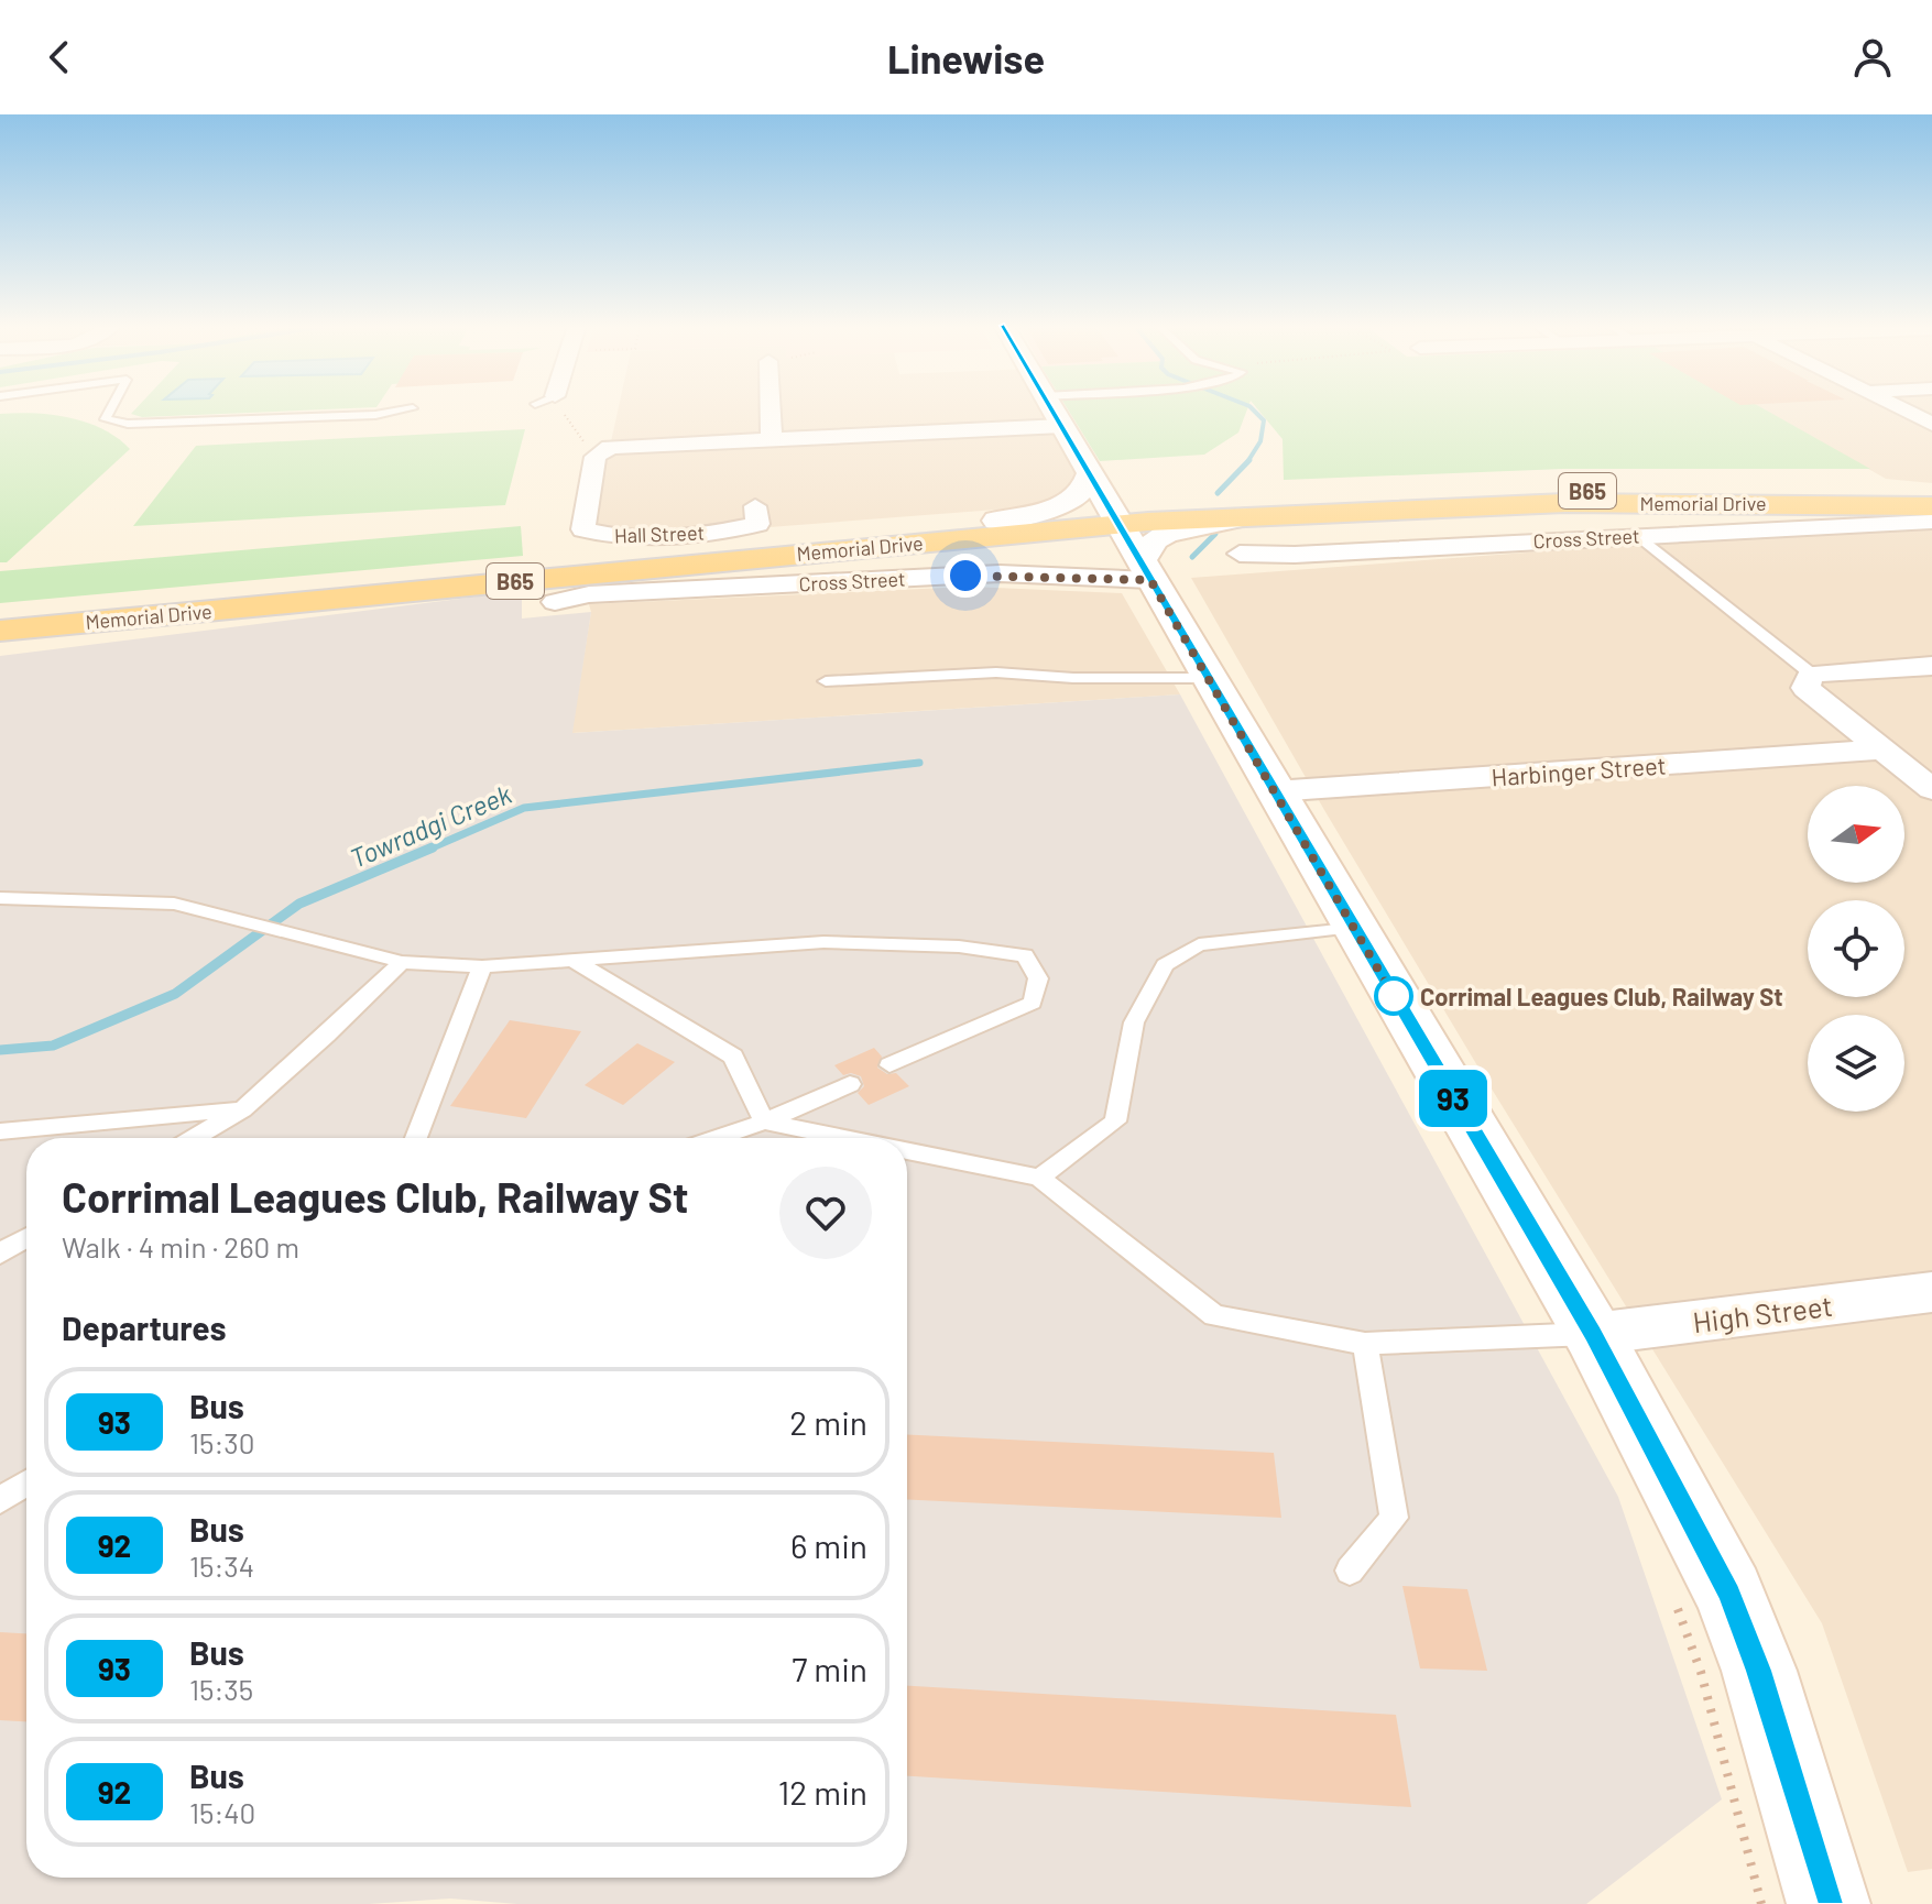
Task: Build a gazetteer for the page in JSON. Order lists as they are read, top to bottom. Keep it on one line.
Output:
{"streets":{"main road":["B65","Memorial Drive"],"street":["Hall Street","Cross Street","Harbinger Street","High Street"]},"water":["Towradgi Creek"],"places":["Corrimal Leagues Club, Railway St"],"lines":["bus line 93"],"north":"right","page":{"header":"Linewise","on_map":"93","heading":[["Corrimal Leagues Club, Railway St","Walk · 4 min · 260 m"],"Departures"],"list":[{"mark":"93","name":"Bus","note":"15:30","value":"2 min"},{"mark":"92","name":"Bus","note":"15:34","value":"6 min"},{"mark":"93","name":"Bus","note":"15:35","value":"7 min"},{"mark":"92","name":"Bus","note":"15:40","value":"12 min"}]}}
